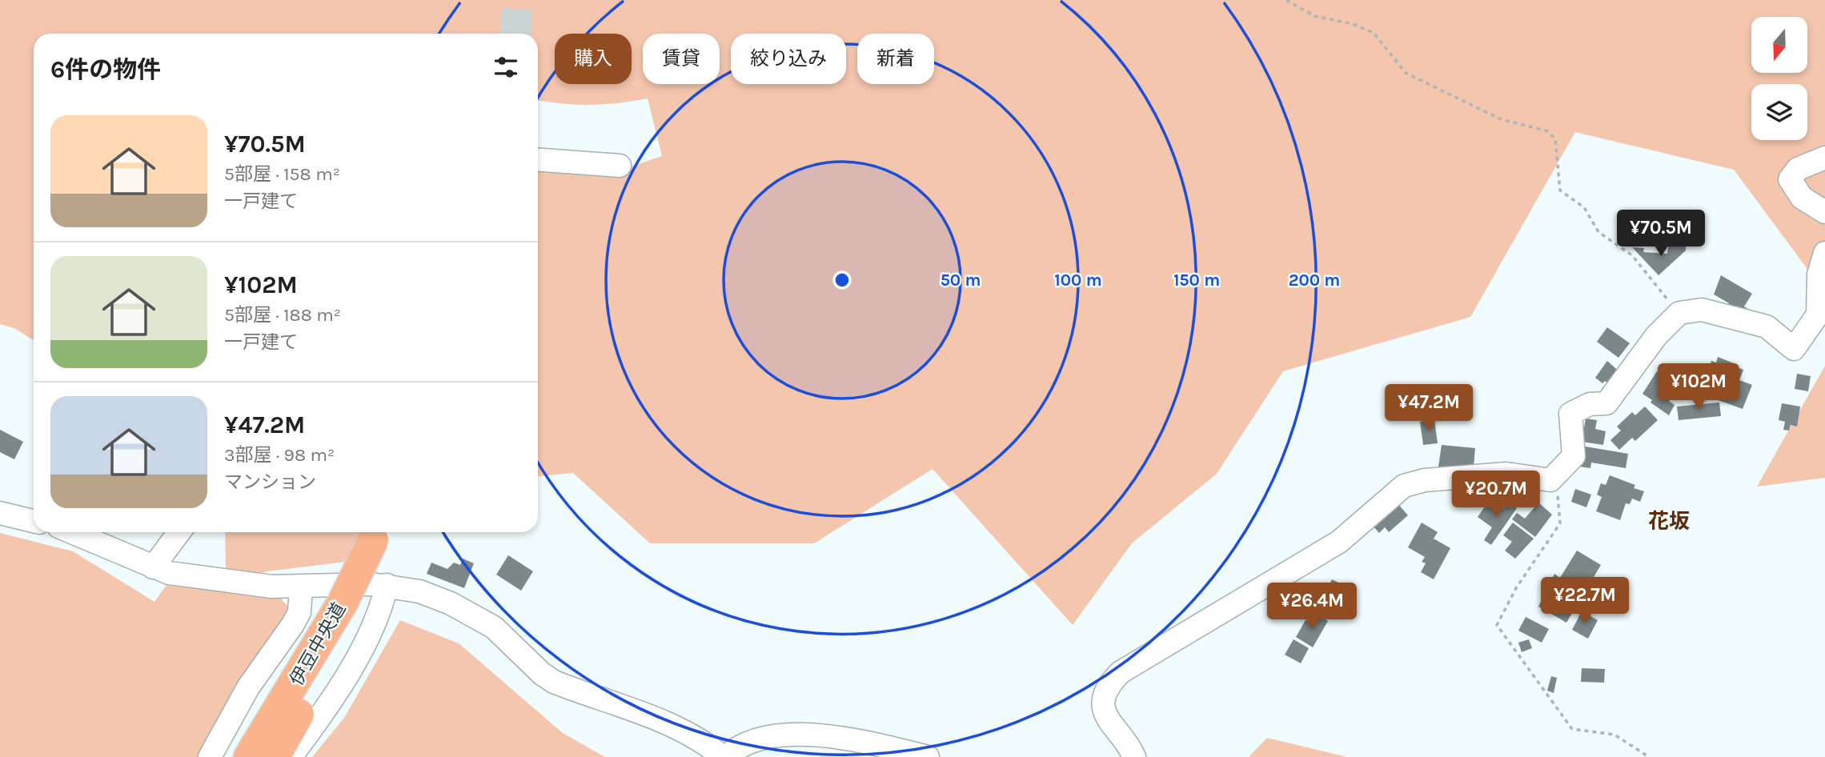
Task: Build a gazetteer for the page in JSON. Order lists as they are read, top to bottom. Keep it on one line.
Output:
{"streets":{"highway":["伊豆中央道"]},"districts":["花坂"],"north":"bottom","page":{"chip":["購入","賃貸","絞り込み","新着"],"heading":"6件の物件","list":[{"name":"¥70.5M","note":"5部屋 · 158 m² · 一戸建て"},{"name":"¥102M","note":"5部屋 · 188 m² · 一戸建て"},{"name":"¥47.2M","note":"3部屋 · 98 m² · マンション"}],"price":["¥70.5M","¥102M","¥47.2M","¥20.7M","¥22.7M","¥26.4M"]},"rings":["50 m","100 m","150 m","200 m"]}
